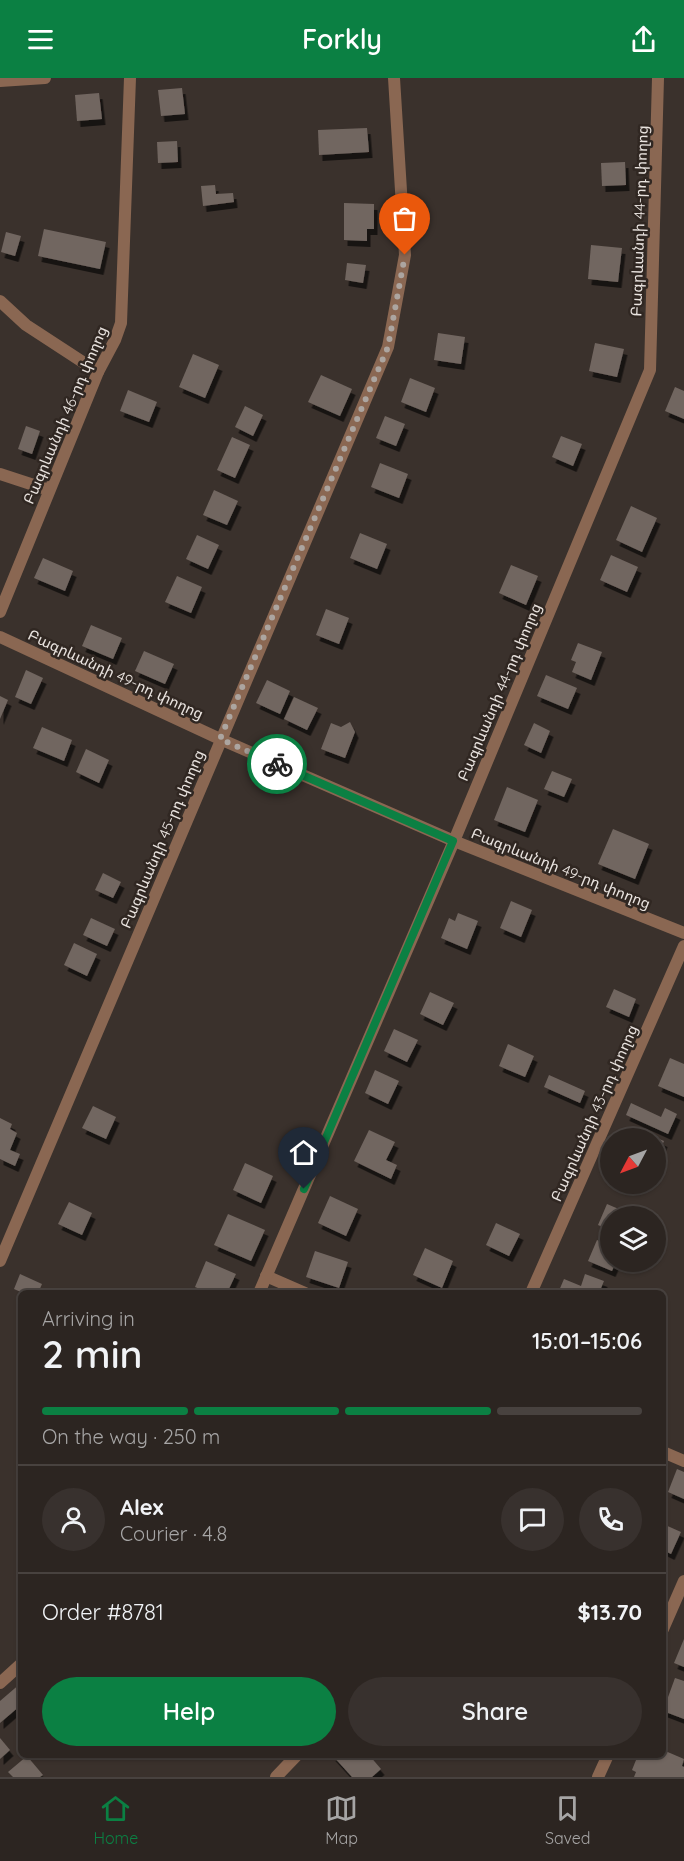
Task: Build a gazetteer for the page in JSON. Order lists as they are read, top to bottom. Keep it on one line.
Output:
{"streets":{"street":["Բագրևանդի 44-րդ փողոց","Բագրևանդի 46-րդ փողոց","Բագրևանդի 49-րդ փողոց","Բագրևանդի 45-րդ փողոց","Բագրևանդի 43-րդ փողոց"]},"crossings":[["Բագրևանդի 44-րդ փողոց","Բագրևանդի 49-րդ փողոց"],["Բագրևանդի 49-րդ փողոց","Բագրևանդի 45-րդ փողոց"]],"north":"bottom left","page":{"header":"Forkly","heading":["2 min","Arriving in","15:01–15:06"],"panel":["Alex","Courier · 4.8","Order #8781","$13.70"],"bar":"On the way · 250 m","buttons":["Help","Share"],"tabs":["Home","Map","Saved"]}}
